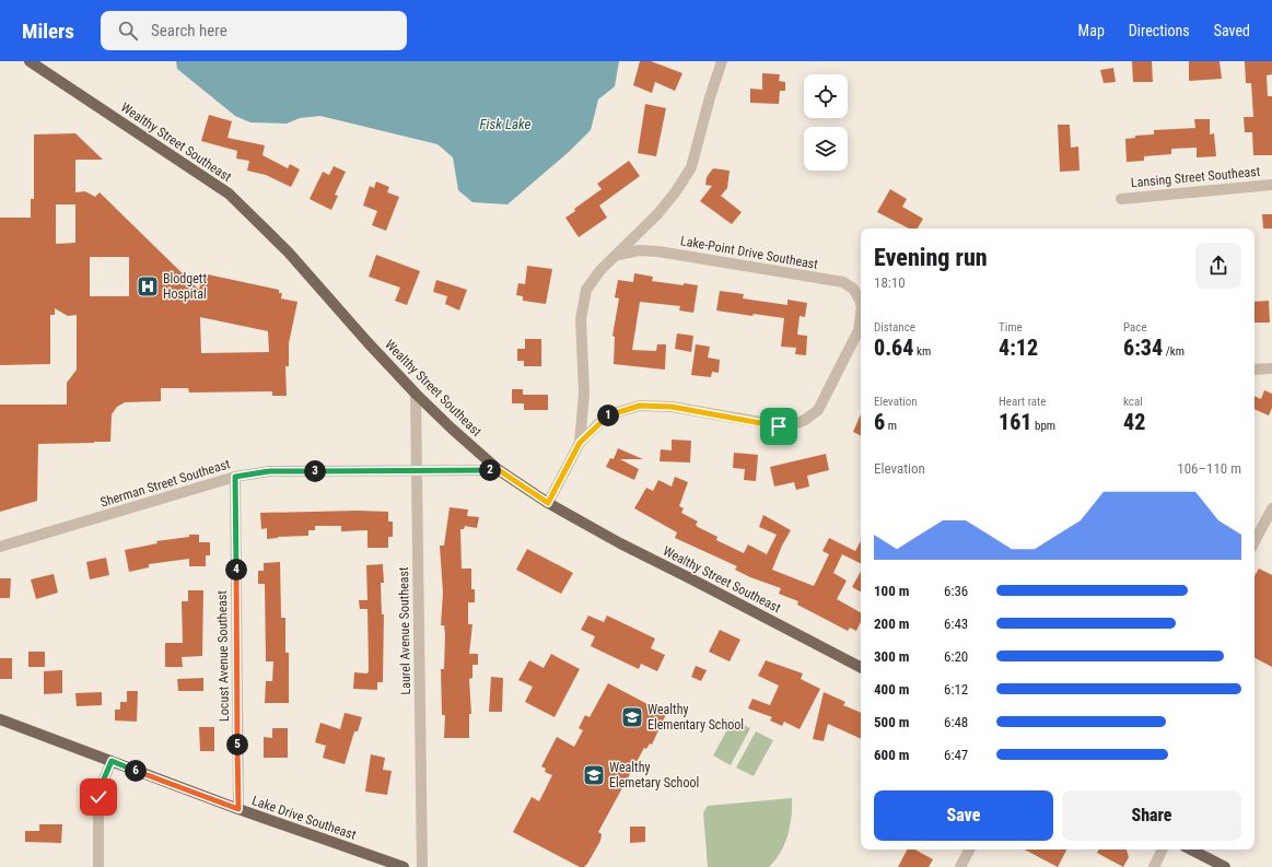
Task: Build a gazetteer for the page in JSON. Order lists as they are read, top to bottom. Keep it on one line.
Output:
{"streets":{"main road":["Wealthy Street Southeast","Lake Drive Southeast"],"street":["Lansing Street Southeast","Lake-Point Drive Southeast","Sherman Street Southeast","Laurel Avenue Southeast","Locust Avenue Southeast"]},"crossings":[["Wealthy Street Southeast","Sherman Street Southeast"],["Wealthy Street Southeast","Laurel Avenue Southeast"],["Sherman Street Southeast","Laurel Avenue Southeast"],["Sherman Street Southeast","Locust Avenue Southeast"],["Locust Avenue Southeast","Lake Drive Southeast"]],"water":["Fisk Lake"],"places":{"hospital":["Blodgett Hospital"],"school or university":["Wealthy Elementary School","Wealthy Elemetary School"]},"page":{"header":"Milers","search":"Search here","nav":["Map","Directions","Saved"],"heading":["Evening run","18:10"],"stats":[["Distance","0.64 km"],["Time","4:12"],["Pace","6:34 /km"],["Elevation","6 m"],["Heart rate","161 bpm"],["kcal","42"]],"pins":["1","2","3","4","5","6"],"chart":["Elevation","106–110 m"],"list":[{"name":"100 m","note":"6:36"},{"name":"200 m","note":"6:43"},{"name":"300 m","note":"6:20"},{"name":"400 m","note":"6:12"},{"name":"500 m","note":"6:48"},{"name":"600 m","note":"6:47"}],"buttons":["Save","Share"]}}
